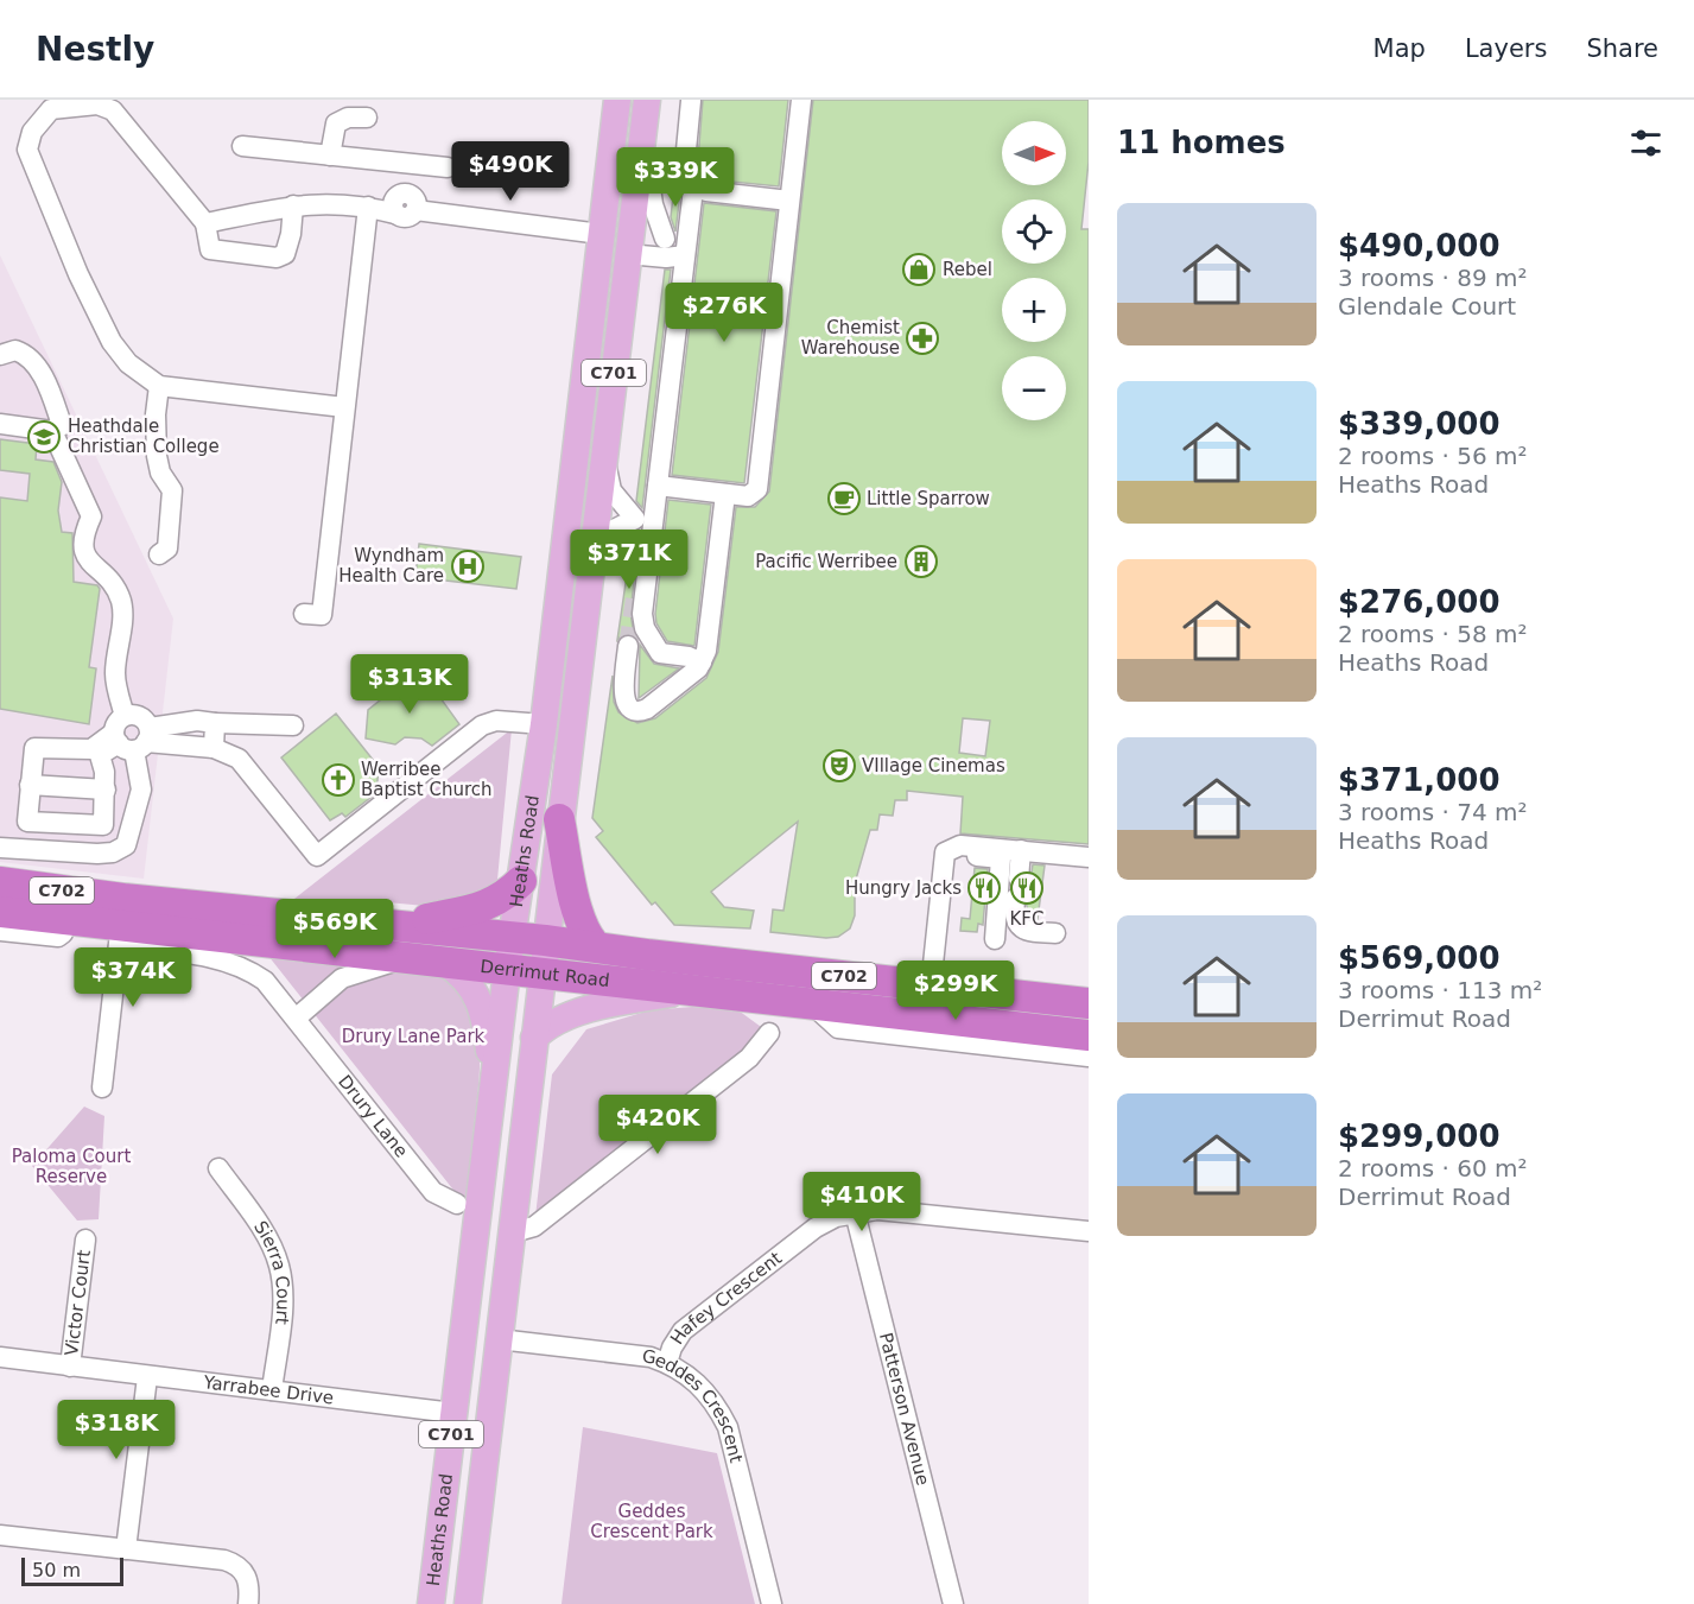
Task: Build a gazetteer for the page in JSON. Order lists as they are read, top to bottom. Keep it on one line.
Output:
{"streets":{"highway":["C702","Derrimut Road"],"main road":["C701","Heaths Road"],"street":["Drury Lane","Sierra Court","Hafey Crescent","Victor Court","Yarrabee Drive","Patterson Avenue","Geddes Crescent"]},"crossings":[["Heaths Road","Derrimut Road"],["Heaths Road","Yarrabee Drive"],["Heaths Road","Geddes Crescent"],["Derrimut Road","Drury Lane"],["Sierra Court","Yarrabee Drive"],["Hafey Crescent","Patterson Avenue"],["Hafey Crescent","Geddes Crescent"],["Victor Court","Yarrabee Drive"]],"parks":["Drury Lane Park","Paloma Court Reserve","Geddes Crescent Park"],"places":{"shop":["Rebel"],"pharmacy":["Chemist Warehouse"],"school or university":["Heathdale Christian College"],"cafe":["Little Sparrow"],"building":["Pacific Werribee"],"hospital":["Wyndham Health Care"],"theatre":["VIllage Cinemas"],"church":["Werribee Baptist Church"],"restaurant":["Hungry Jacks","KFC"]},"scale_bar":"50 m","north":"right","page":{"header":"Nestly","nav":["Map","Layers","Share"],"heading":"11 homes","map_buttons":["+","−"],"price":["$490K","$339K","$276K","$371K","$313K","$569K","$374K","$299K","$420K","$410K","$318K"],"list":[{"name":"$490,000","note":"3 rooms · 89 m² · Glendale Court"},{"name":"$339,000","note":"2 rooms · 56 m² · Heaths Road"},{"name":"$276,000","note":"2 rooms · 58 m² · Heaths Road"},{"name":"$371,000","note":"3 rooms · 74 m² · Heaths Road"},{"name":"$569,000","note":"3 rooms · 113 m² · Derrimut Road"},{"name":"$299,000","note":"2 rooms · 60 m² · Derrimut Road"}],"scale":"50 m"}}
